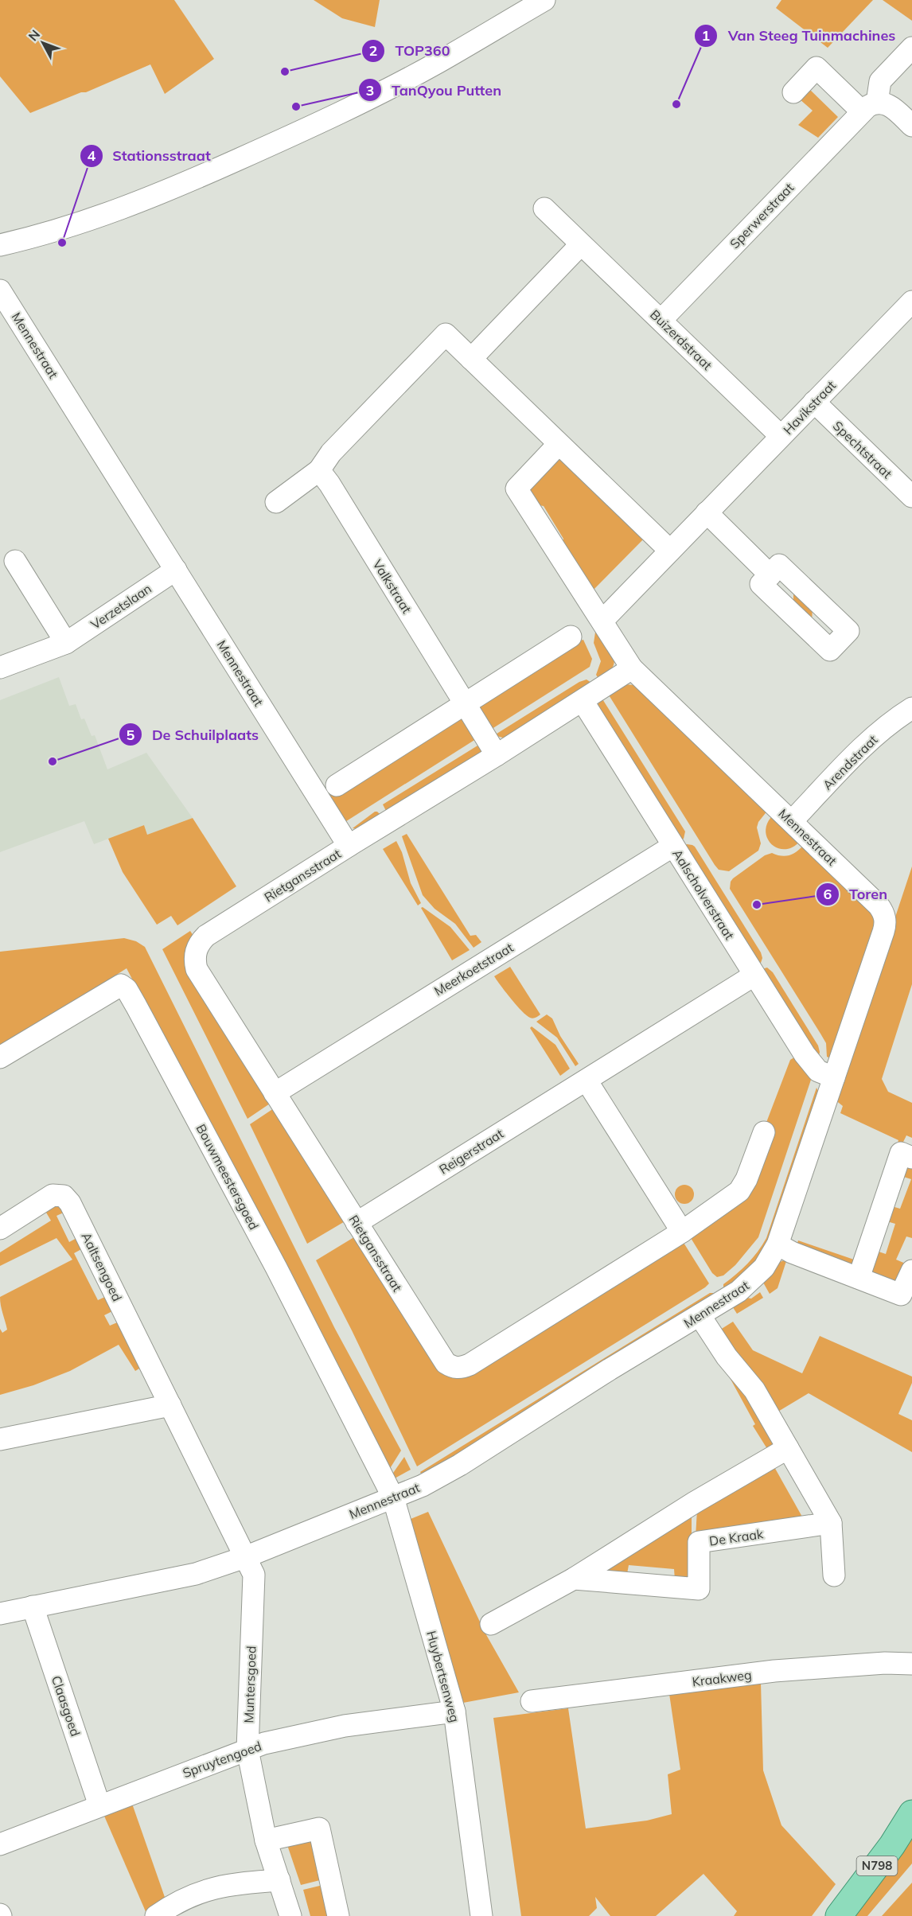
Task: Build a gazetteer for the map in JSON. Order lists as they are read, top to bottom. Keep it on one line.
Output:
{"streets":{"main road":["N798"],"street":["Sperwerstraat","Buizerdstraat","Mennestraat","Havikstraat","Spechtstraat","Valkstraat","Verzetslaan","Arendstraat","Rietgansstraat","Aalscholverstraat","Meerkoetstraat","Reigerstraat","Bouwmeestersgoed","Aaltsengoed","De Kraak","Huybertsenweg","Kraakweg","Muntersgoed","Claasgoed","Spruytengoed"]},"crossings":[["Sperwerstraat","Buizerdstraat"],["Buizerdstraat","Havikstraat"],["Mennestraat","Havikstraat"],["Mennestraat","Verzetslaan"],["Mennestraat","Arendstraat"],["Mennestraat","Rietgansstraat"],["Mennestraat","Aalscholverstraat"],["Mennestraat","Bouwmeestersgoed"],["Mennestraat","Aaltsengoed"],["Mennestraat","Huybertsenweg"],["Mennestraat","Muntersgoed"],["Mennestraat","Claasgoed"],["Havikstraat","Spechtstraat"],["Rietgansstraat","Meerkoetstraat"],["Rietgansstraat","Reigerstraat"],["Aalscholverstraat","Meerkoetstraat"],["Aalscholverstraat","Reigerstraat"],["Bouwmeestersgoed","Huybertsenweg"],["Aaltsengoed","Muntersgoed"],["Huybertsenweg","Spruytengoed"],["Muntersgoed","Spruytengoed"],["Claasgoed","Spruytengoed"]],"places":["TOP360","Van Steeg Tuinmachines","TanQyou Putten","Stationsstraat","De Schuilplaats","Toren"],"north":"top left"}
